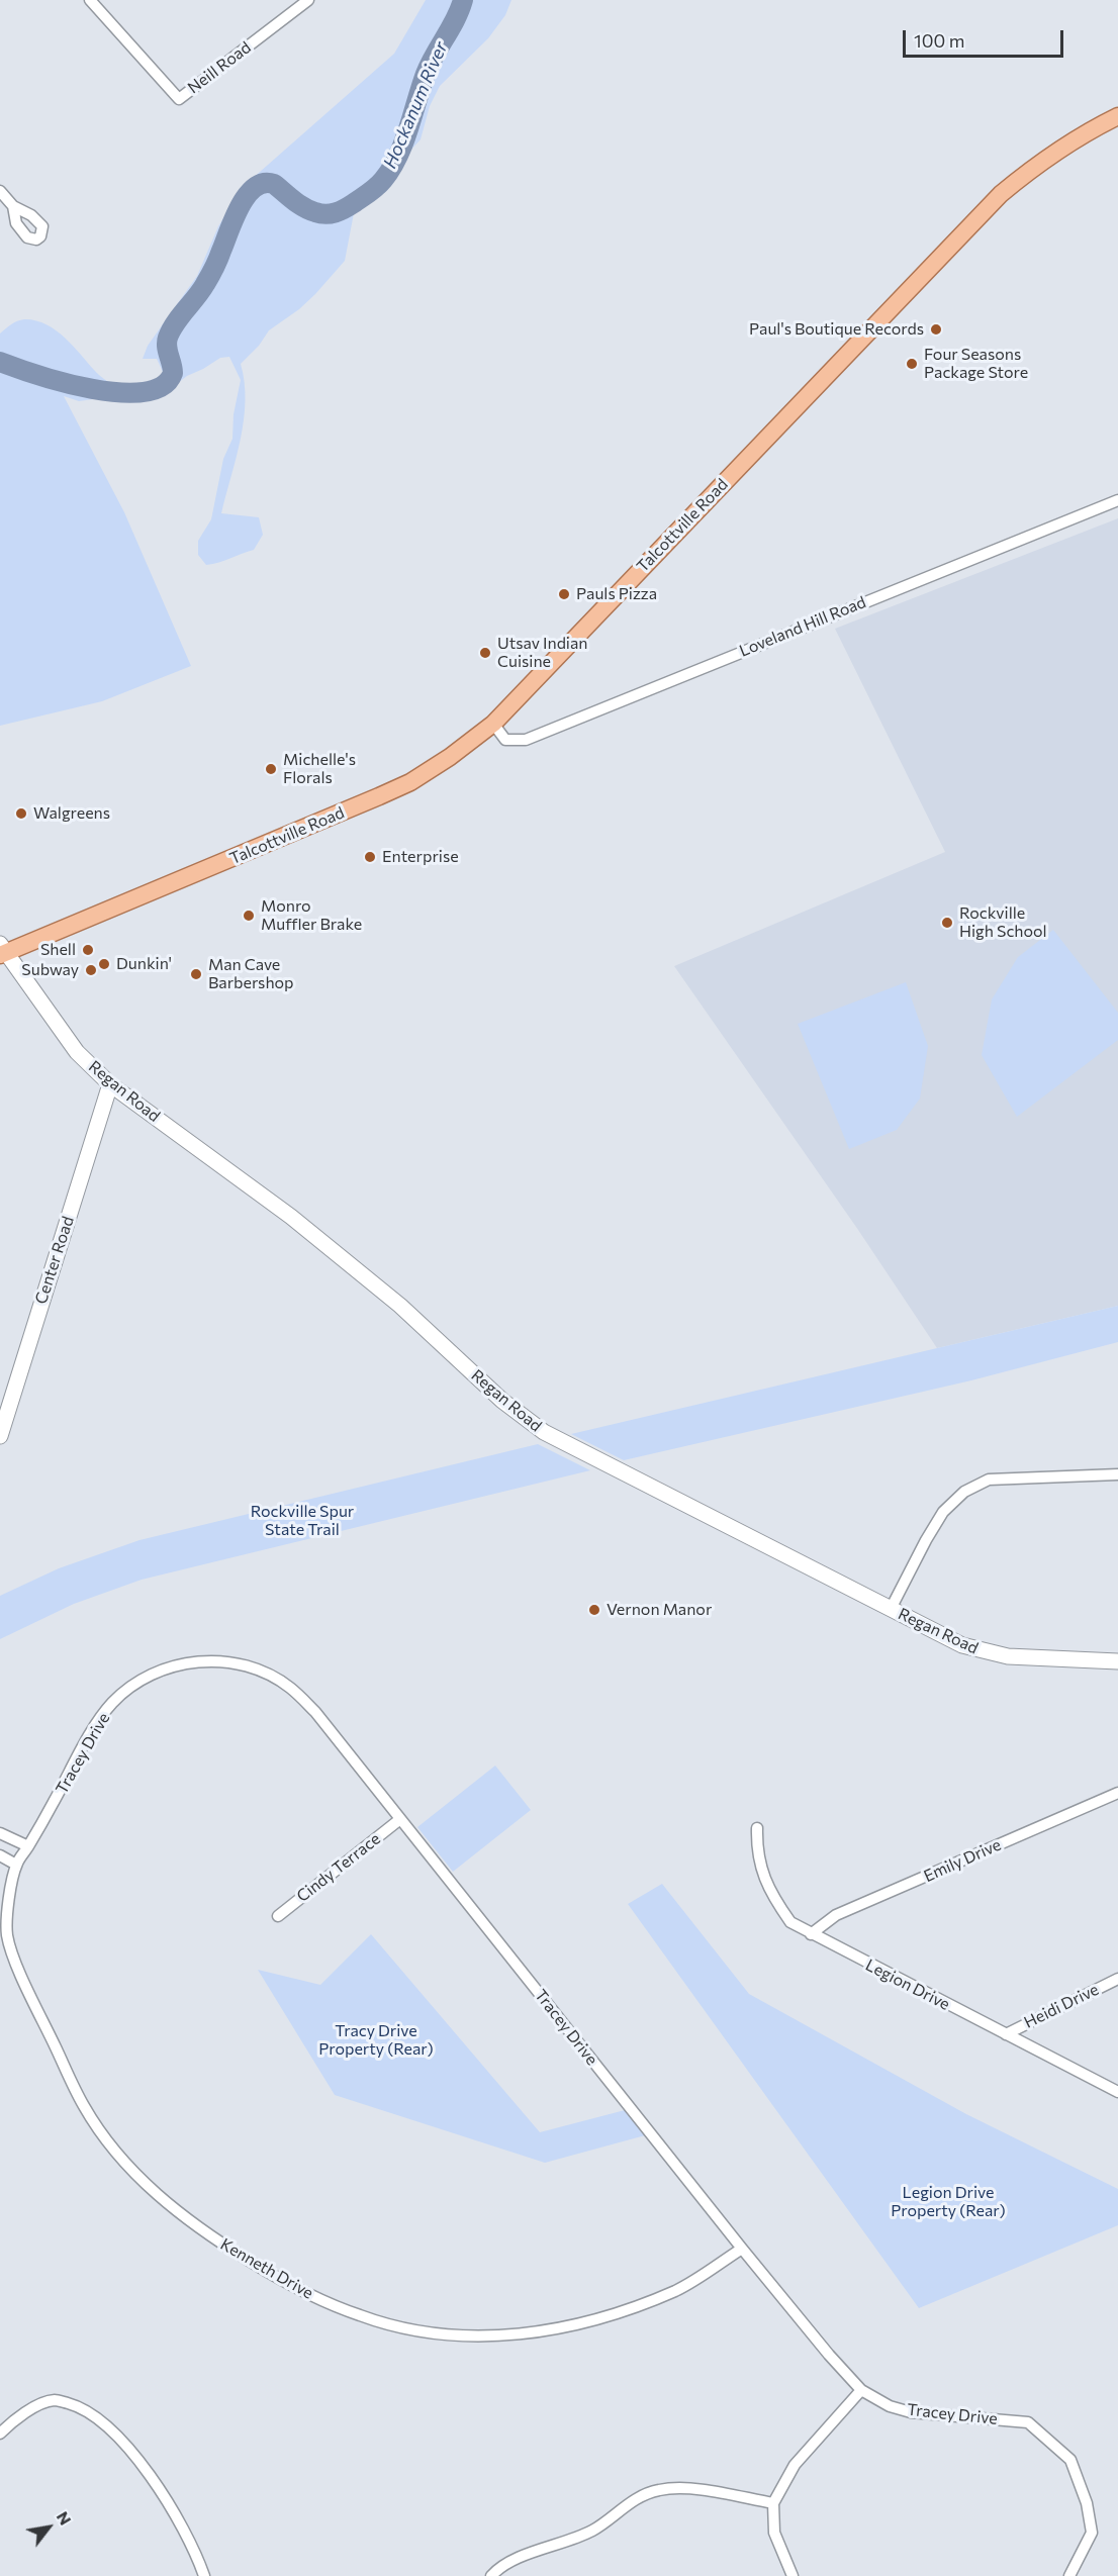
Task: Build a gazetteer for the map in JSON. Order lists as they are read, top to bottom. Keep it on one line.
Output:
{"streets":{"main road":["Talcottville Road"],"street":["Neill Road","Loveland Hill Road","Regan Road","Center Road","Tracey Drive","Emily Drive","Cindy Terrace","Legion Drive","Heidi Drive","Kenneth Drive"]},"crossings":[["Talcottville Road","Loveland Hill Road"],["Talcottville Road","Regan Road"],["Regan Road","Center Road"],["Tracey Drive","Cindy Terrace"],["Tracey Drive","Kenneth Drive"],["Emily Drive","Legion Drive"],["Legion Drive","Heidi Drive"]],"water":["Hockanum River"],"parks":["Rockville Spur State Trail","Tracy Drive Property (Rear)","Legion Drive Property (Rear)"],"places":["Paul's Boutique Records","Four Seasons Package Store","Pauls Pizza","Utsav Indian Cuisine","Michelle's Florals","Walgreens","Enterprise","Monro Muffler Brake","Rockville High School","Shell","Dunkin'","Subway","Man Cave Barbershop","Vernon Manor"],"scale_bar":"100 m","north":"top right"}
